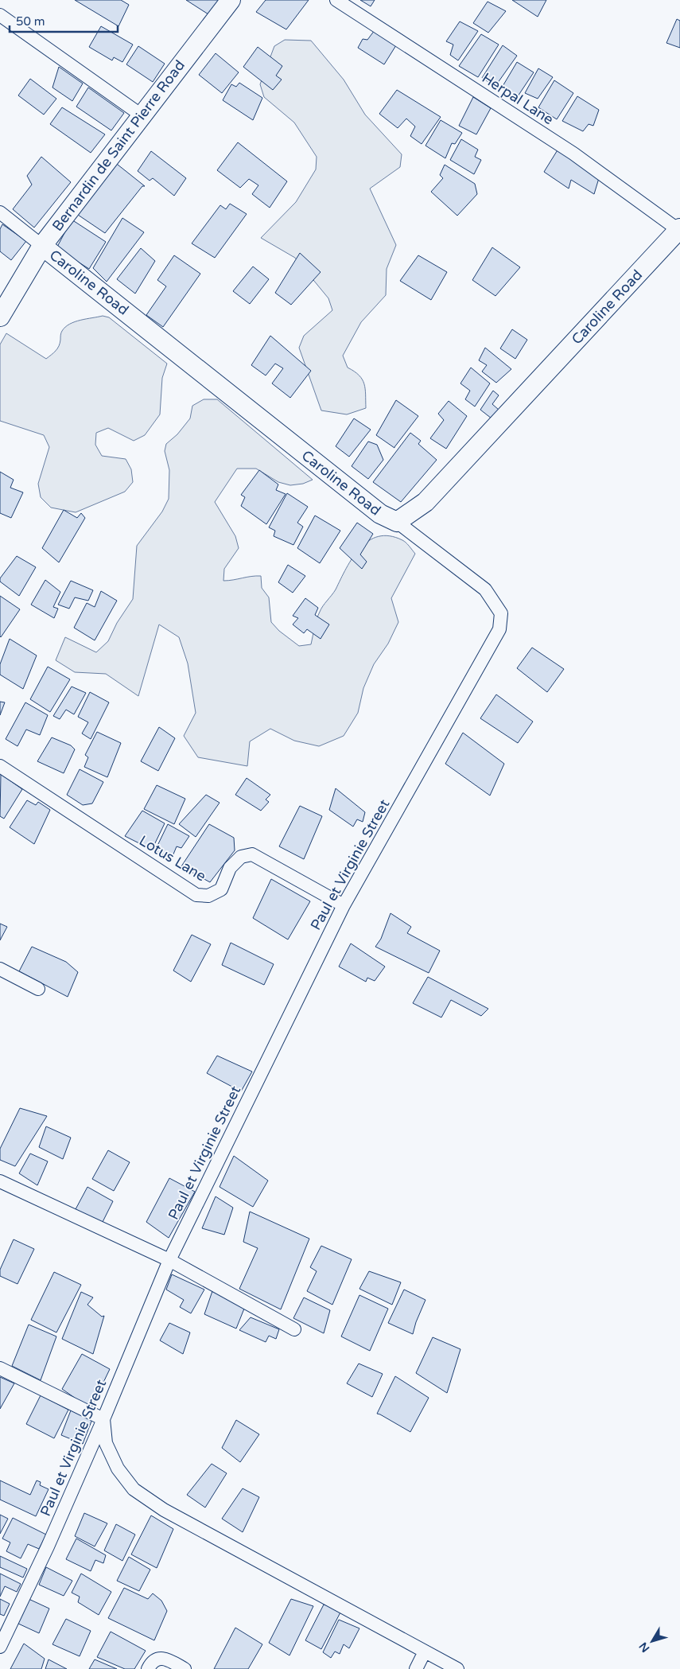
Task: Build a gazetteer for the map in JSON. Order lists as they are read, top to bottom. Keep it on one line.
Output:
{"streets":{"main road":["Bernardin de Saint Pierre Road","Caroline Road"],"street":["Herpal Lane","Lotus Lane","Paul et Virginie Street"]},"crossings":[["Herpal Lane","Caroline Road"],["Bernardin de Saint Pierre Road","Caroline Road"],["Caroline Road","Paul et Virginie Street"],["Lotus Lane","Paul et Virginie Street"]],"scale_bar":"50 m","north":"bottom left"}
